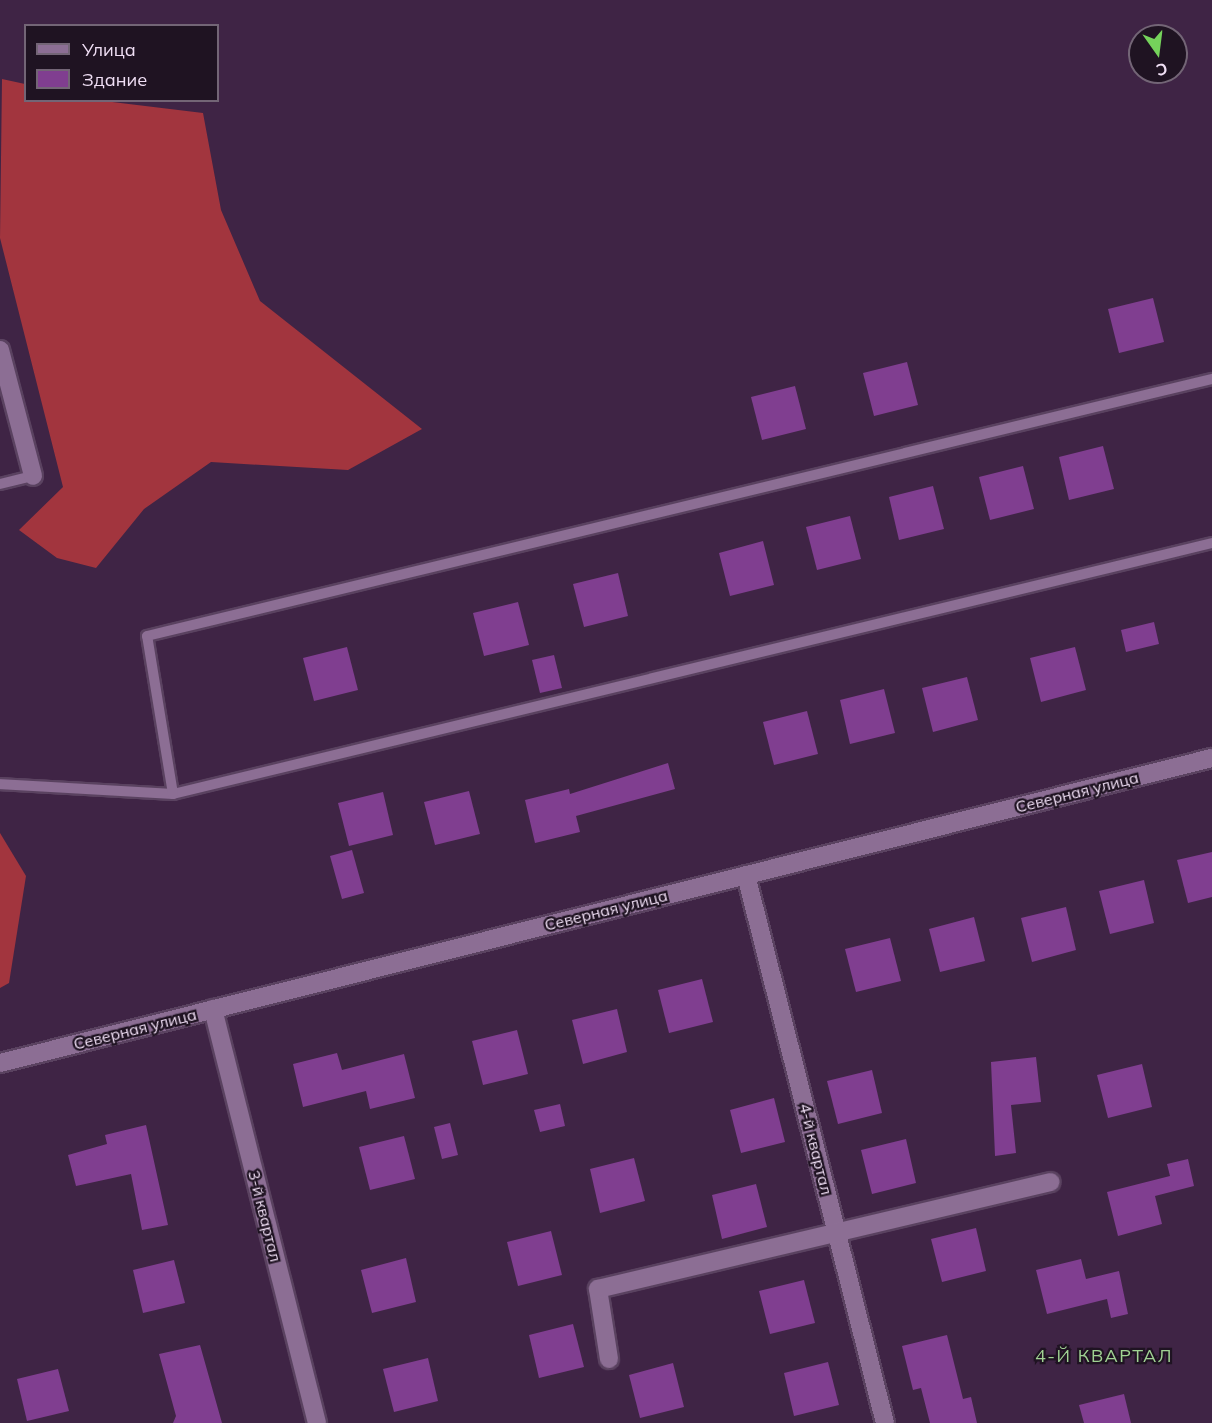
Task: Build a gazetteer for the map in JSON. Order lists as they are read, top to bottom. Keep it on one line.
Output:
{"streets":{"street":["Северная улица","4-й квартал","3-й квартал"]},"crossings":[["Северная улица","4-й квартал"],["Северная улица","3-й квартал"]],"districts":["4-Й КВАРТАЛ"],"legend":["Улица","Здание"],"north":"bottom"}
